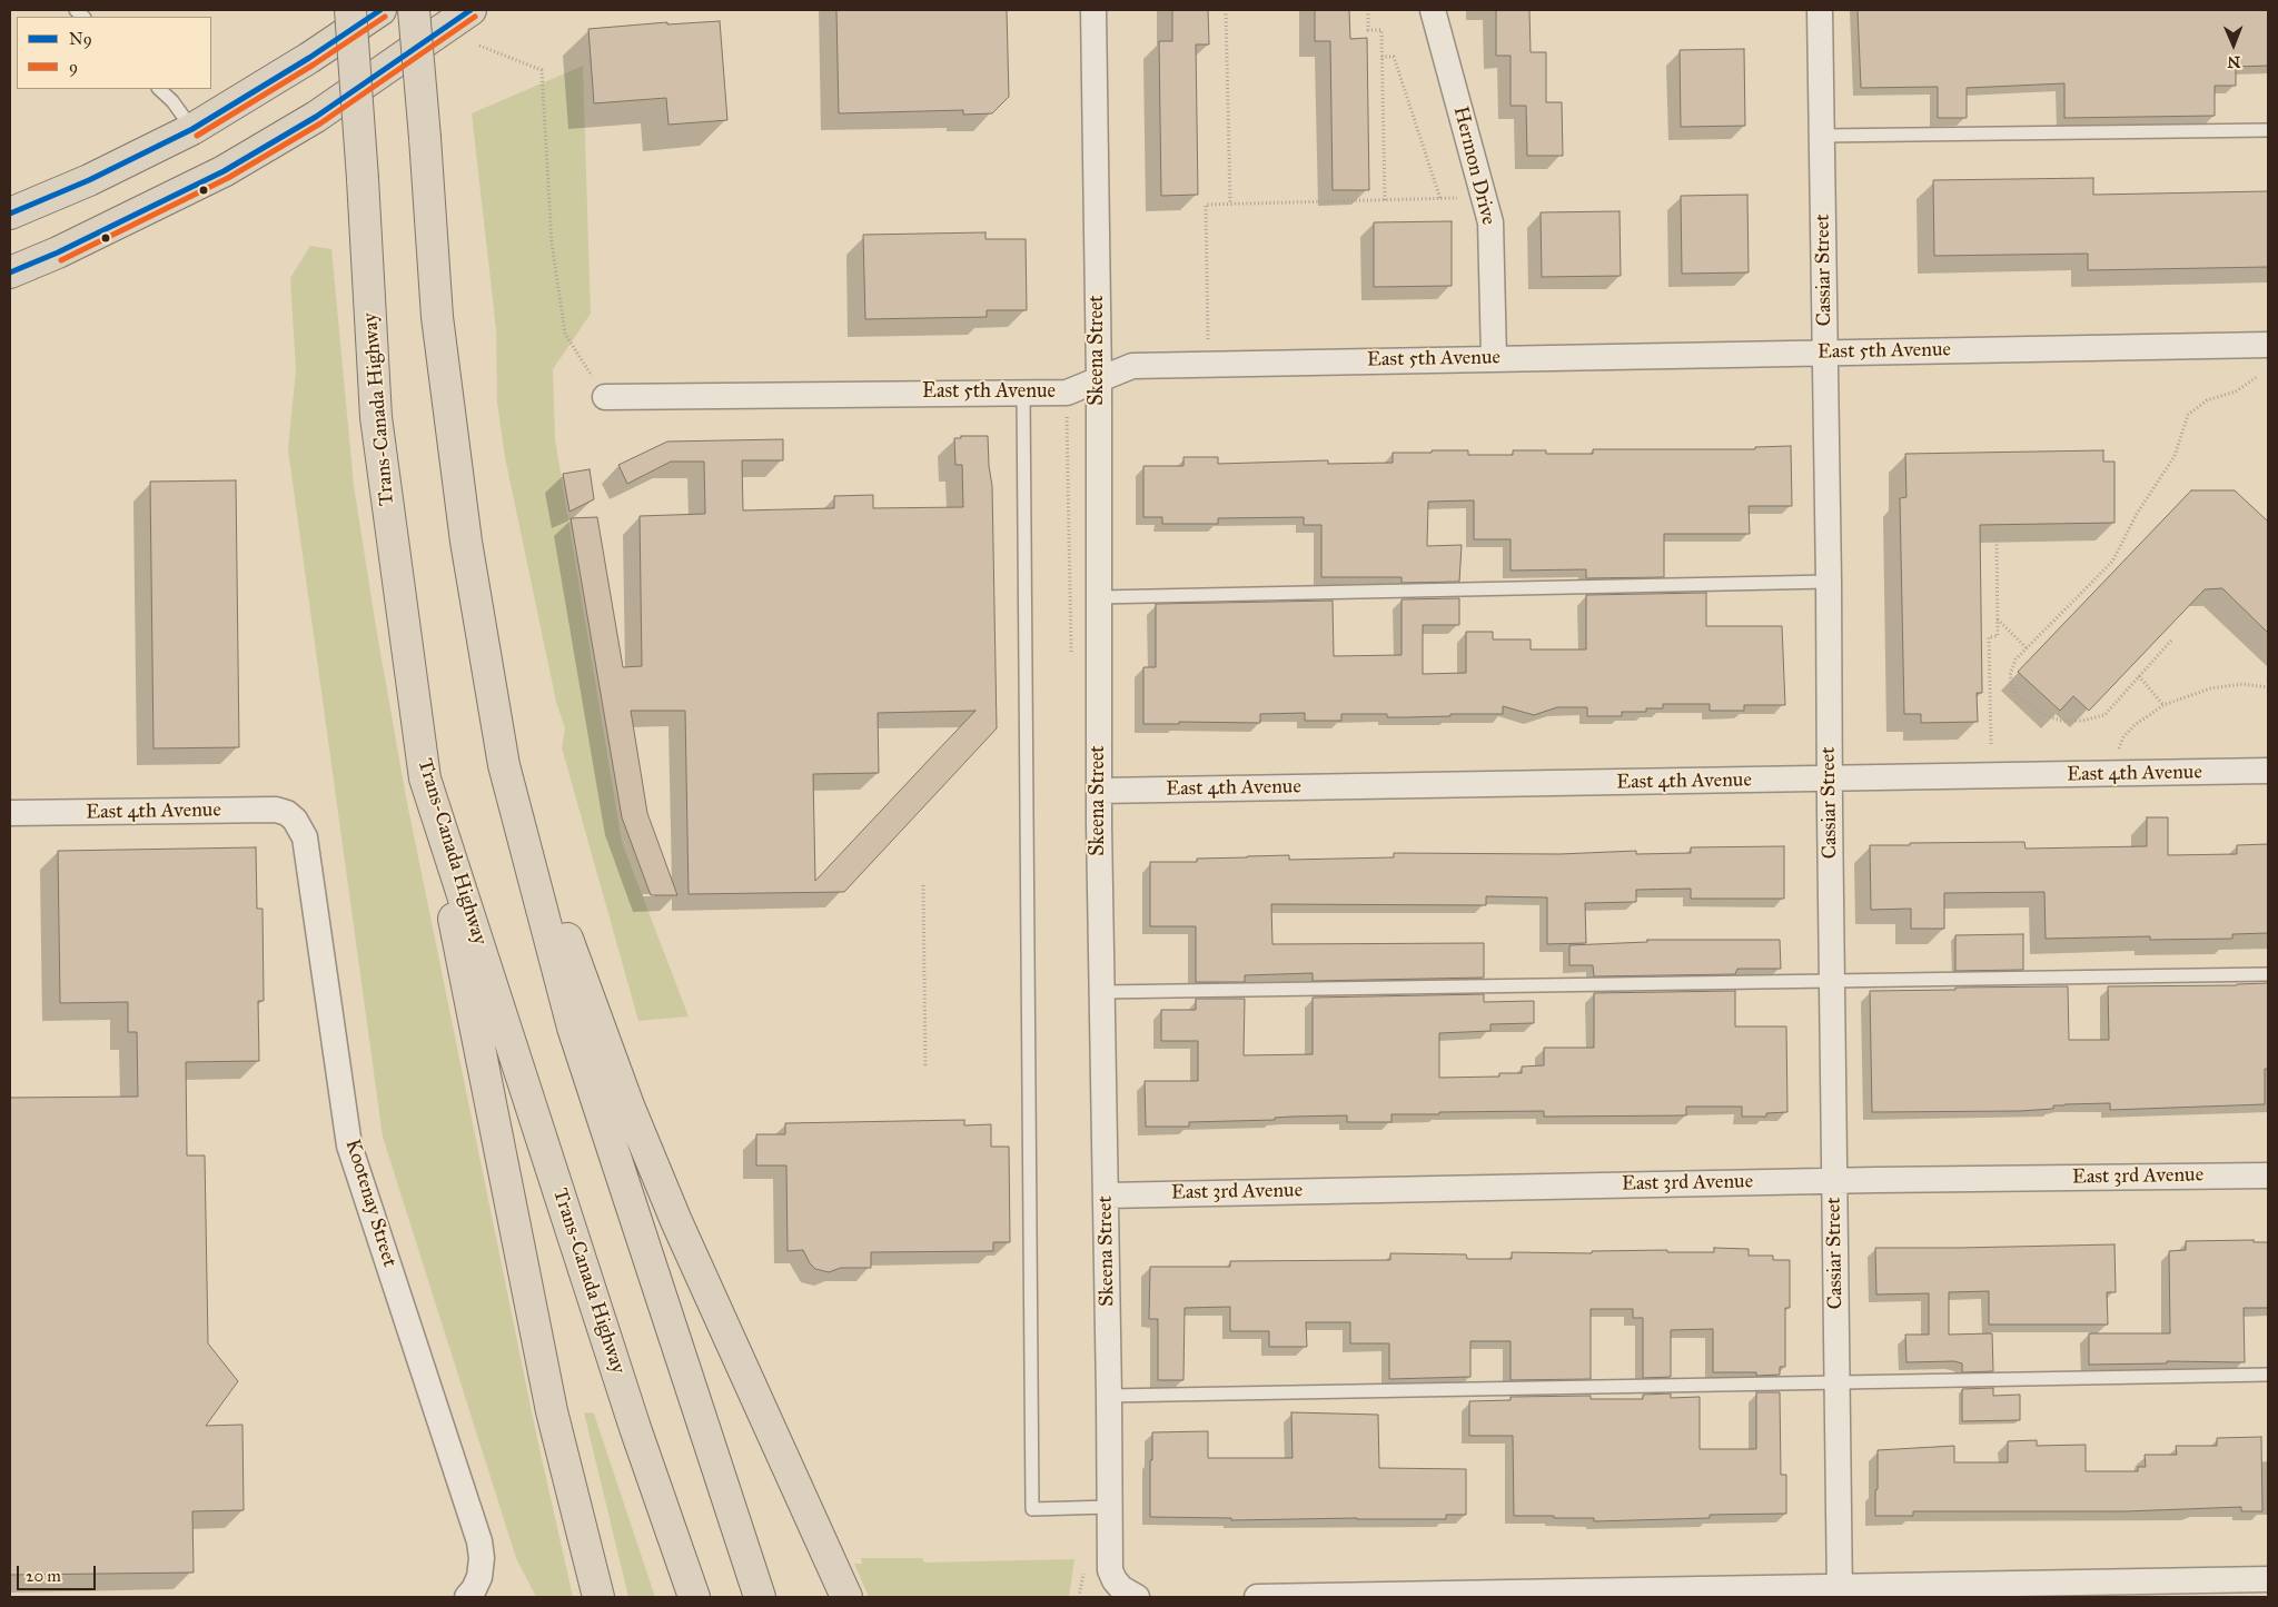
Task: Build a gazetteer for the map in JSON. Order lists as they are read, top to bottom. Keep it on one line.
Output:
{"streets":{"main road":["Trans-Canada Highway"],"street":["Hermon Drive","Cassiar Street","Skeena Street","East 5th Avenue","East 4th Avenue","East 3rd Avenue","Kootenay Street"]},"crossings":[["Hermon Drive","East 5th Avenue"],["Cassiar Street","East 5th Avenue"],["Cassiar Street","East 4th Avenue"],["Cassiar Street","East 3rd Avenue"],["Skeena Street","East 5th Avenue"],["Skeena Street","East 4th Avenue"],["Skeena Street","East 3rd Avenue"],["East 4th Avenue","Kootenay Street"]],"lines":["transit line N9","transit line 9"],"legend":["N9","9"],"scale_bar":"20 m","north":"bottom"}
